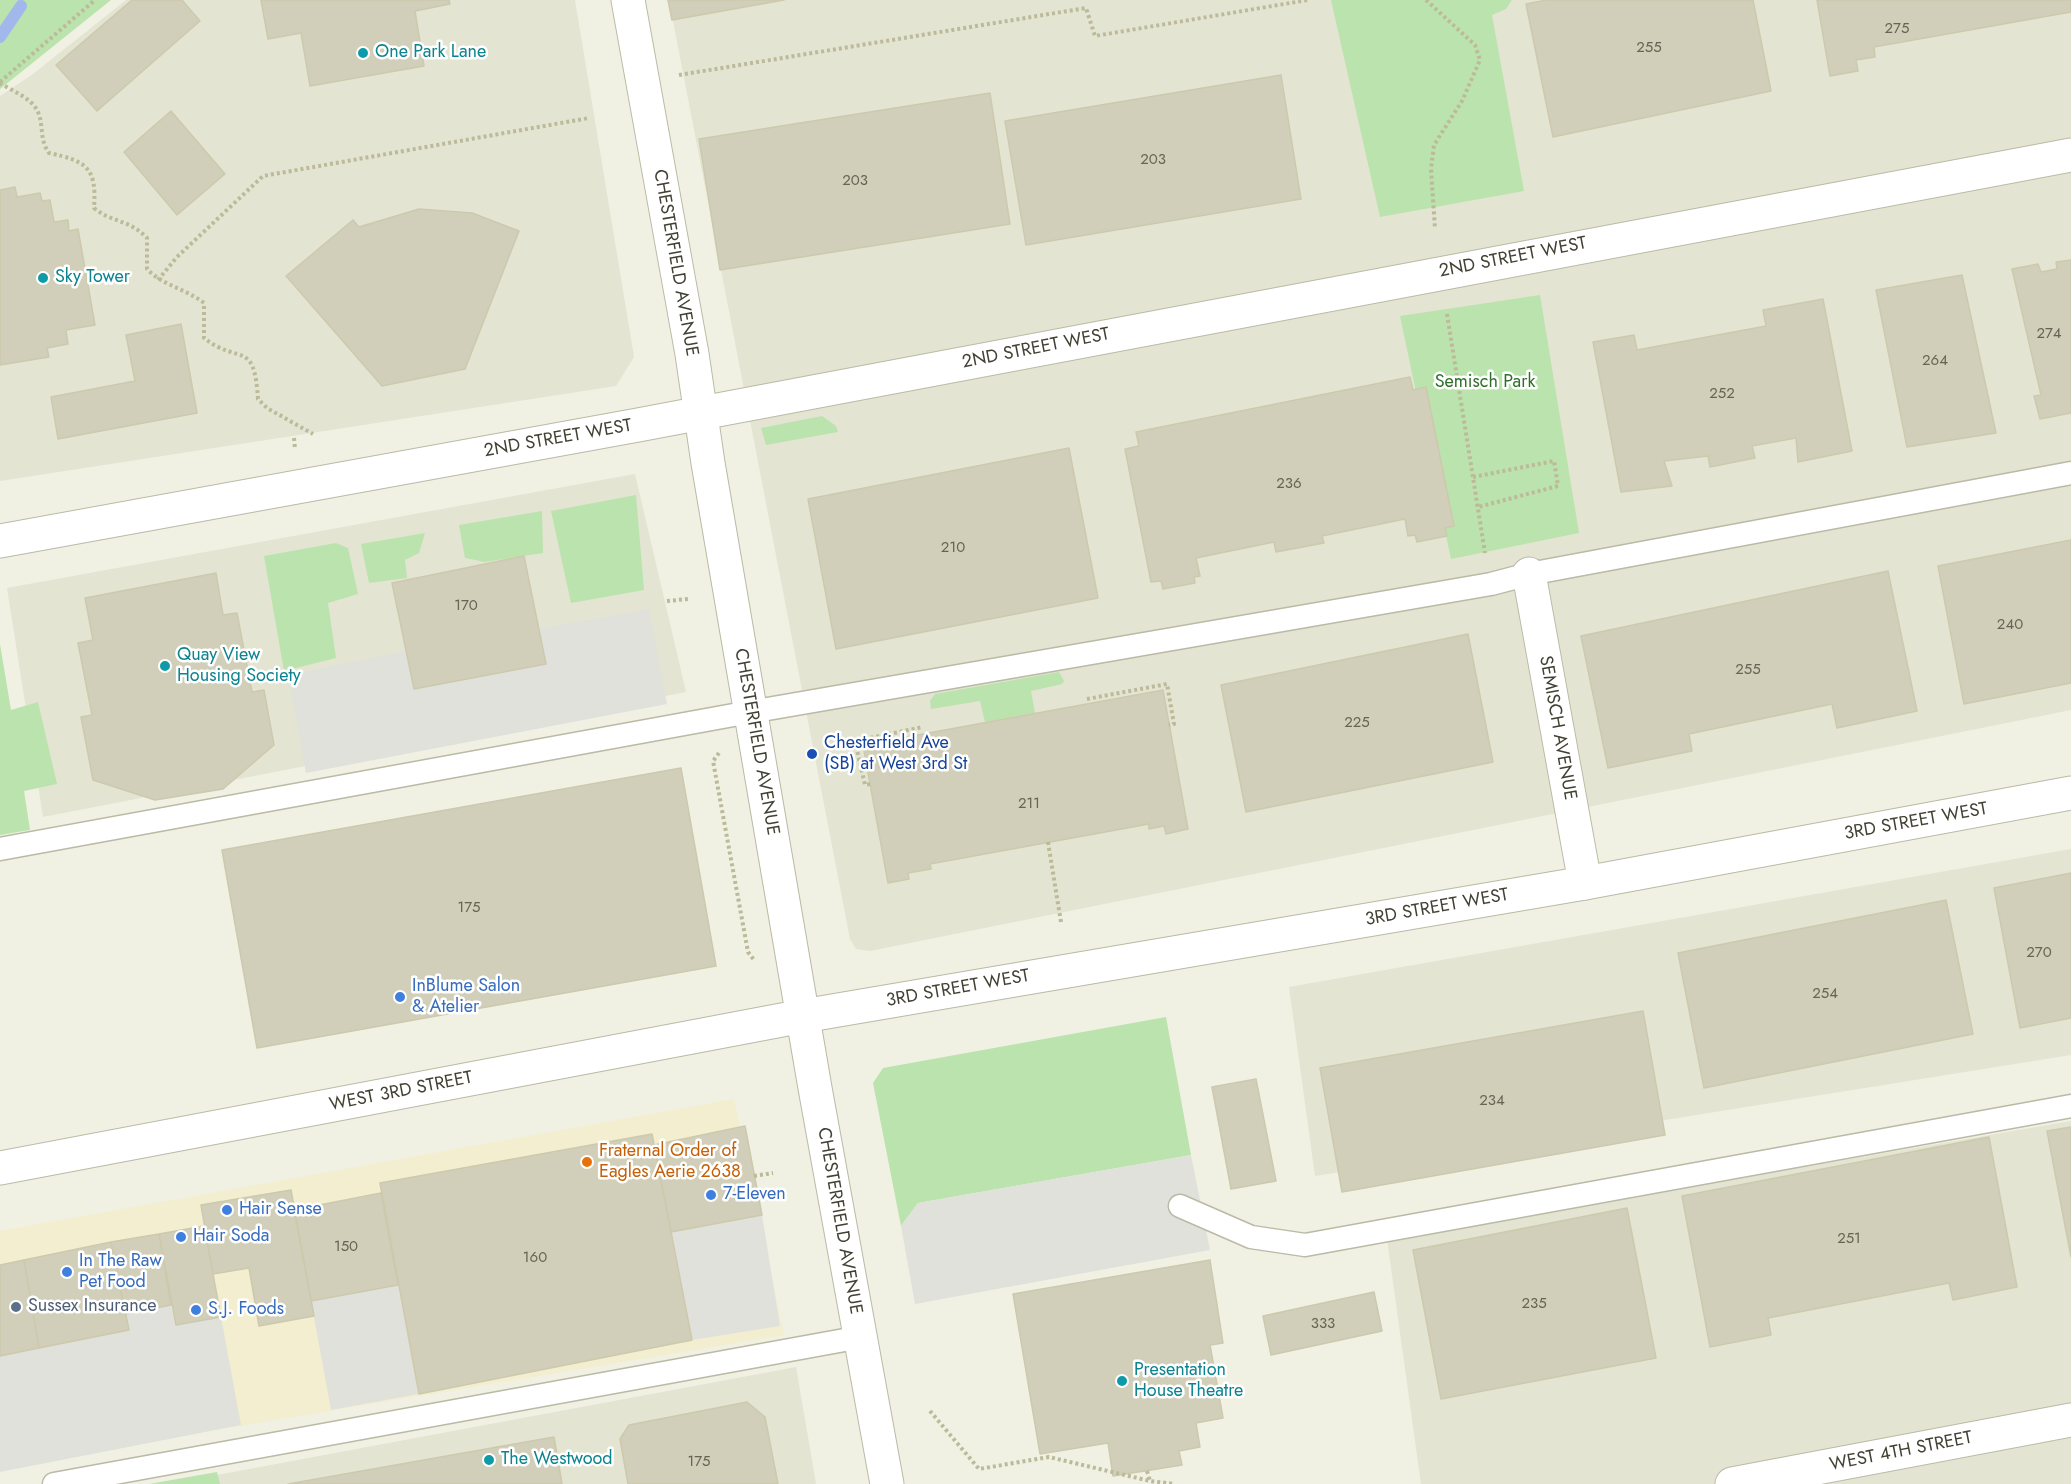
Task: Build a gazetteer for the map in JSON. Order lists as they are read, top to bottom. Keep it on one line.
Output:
{"streets":{"street":["2ND STREET WEST","CHESTERFIELD AVENUE","SEMISCH AVENUE","3RD STREET WEST","WEST 3RD STREET","WEST 4TH STREET"]},"crossings":[["2ND STREET WEST","CHESTERFIELD AVENUE"],["CHESTERFIELD AVENUE","3RD STREET WEST"],["CHESTERFIELD AVENUE","WEST 3RD STREET"],["SEMISCH AVENUE","3RD STREET WEST"],["3RD STREET WEST","WEST 3RD STREET"]],"parks":["Semisch Park"],"places":["One Park Lane","Sky Tower","Quay View Housing Society","Chesterfield Ave (SB) at West 3rd St","InBlume Salon & Atelier","Fraternal Order of Eagles Aerie 2638","7-Eleven","Hair Sense","Hair Soda","In The Raw Pet Food","Sussex Insurance","S.J. Foods","Presentation House Theatre","The Westwood"],"house_numbers":["275","255","203","203","274","264","252","236","210","170","240","255","225","211","175","270","254","234","251","150","160","235","333","175"]}
